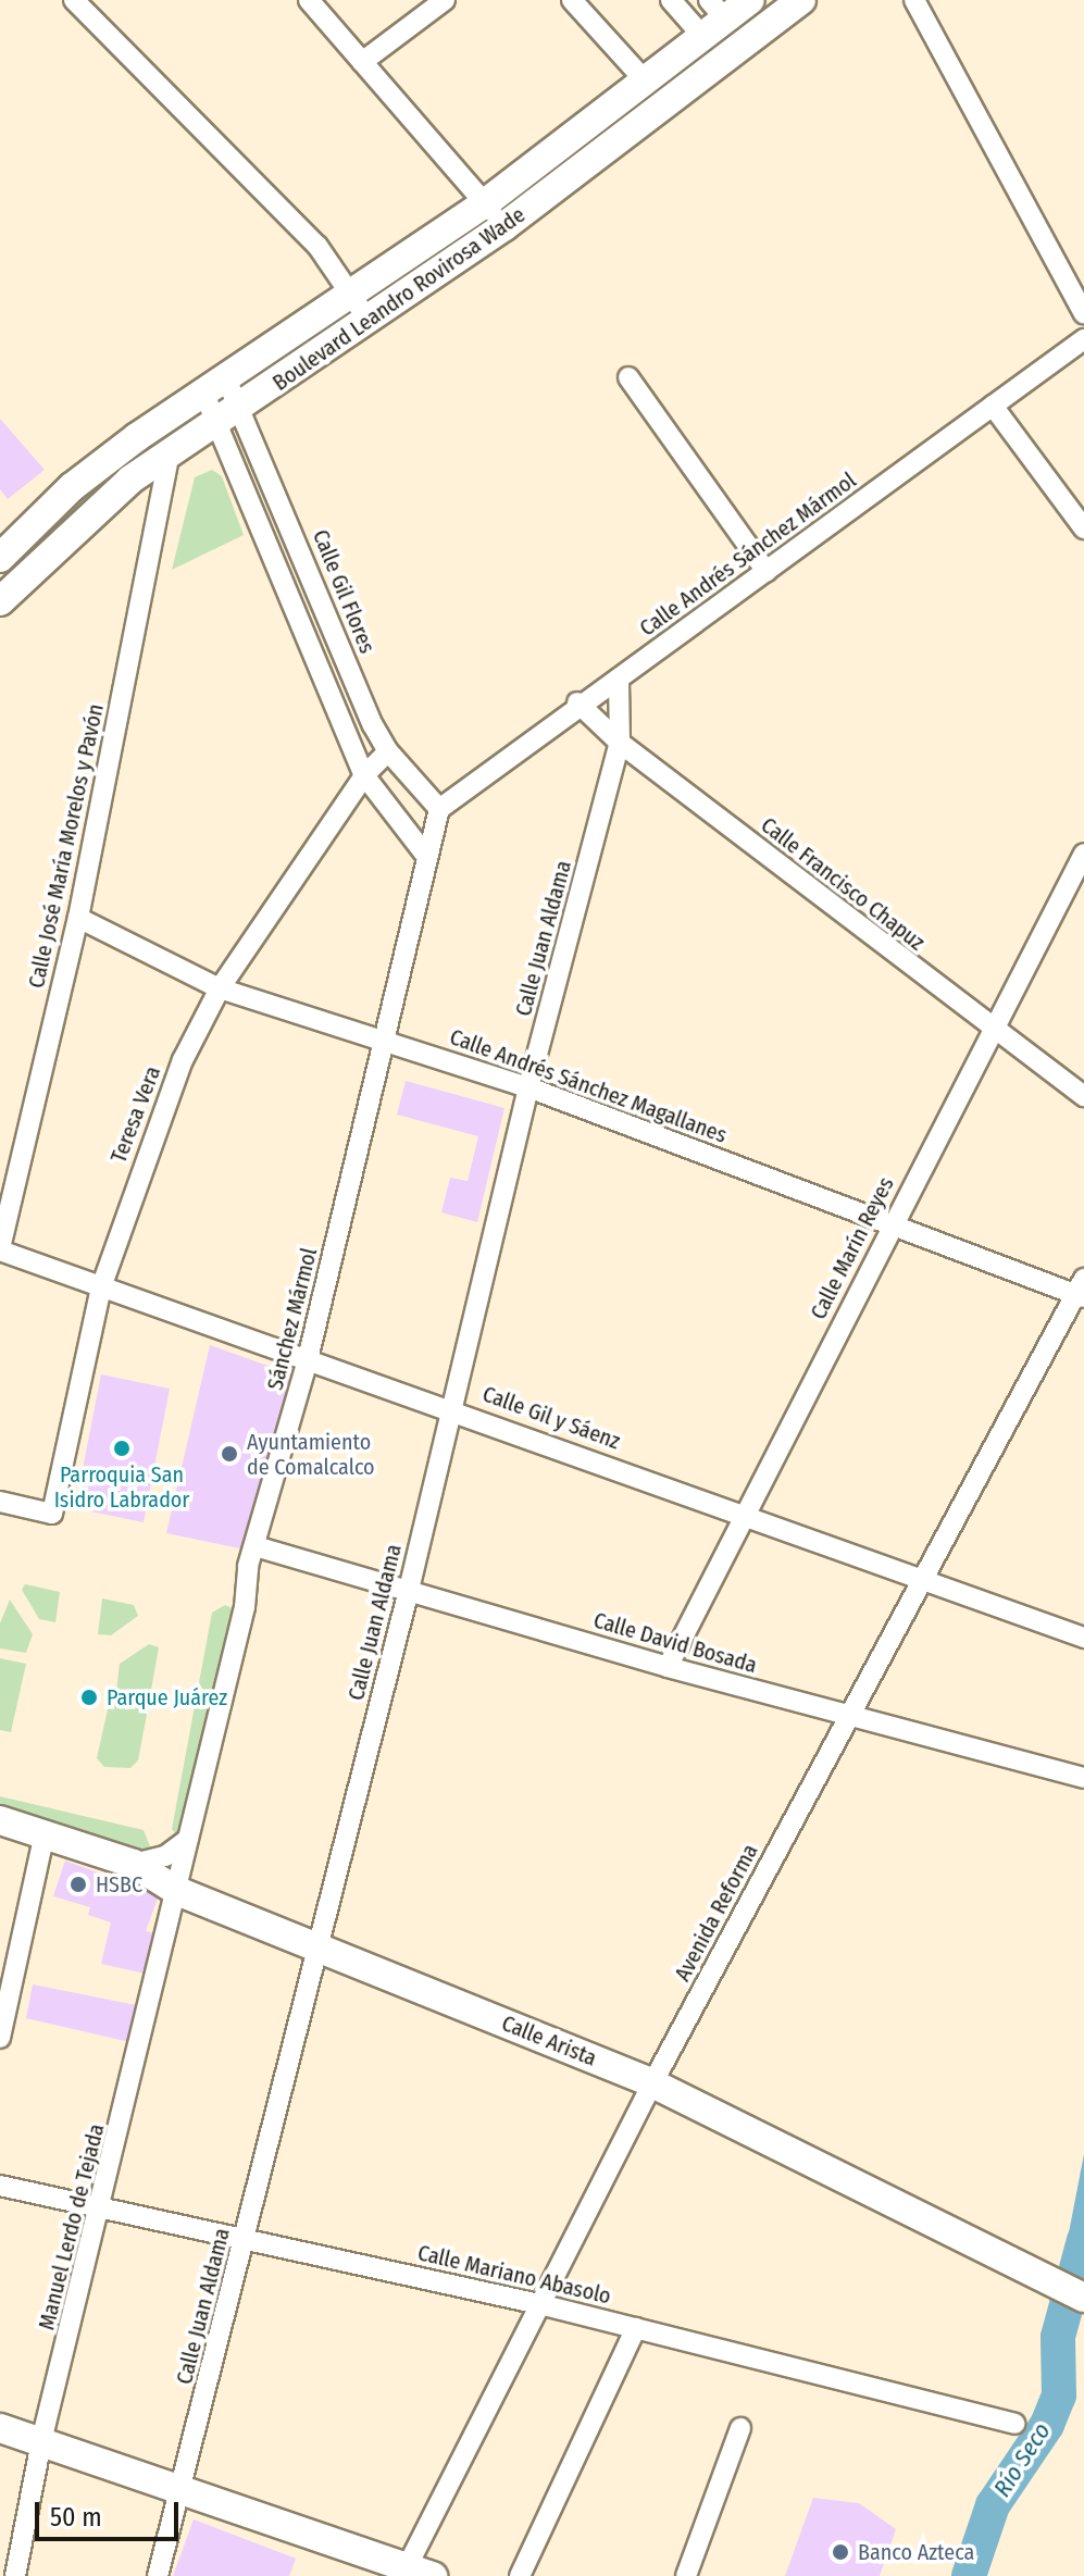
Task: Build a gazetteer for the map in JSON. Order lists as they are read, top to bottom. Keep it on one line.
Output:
{"streets":{"main road":["Boulevard Leandro Rovirosa Wade","Calle Arista"],"street":["Calle Andrés Sánchez Mármol","Calle Gil Flores","Calle José María Morelos y Pavón","Calle Francisco Chapuz","Calle Juan Aldama","Calle Andrés Sánchez Magallanes","Teresa Vera","Calle Marín Reyes","Sánchez Mármol","Calle Gil y Sáenz","Calle David Bosada","Avenida Reforma","Manuel Lerdo de Tejada","Calle Mariano Abasolo"]},"crossings":[["Boulevard Leandro Rovirosa Wade","Calle Gil Flores"],["Boulevard Leandro Rovirosa Wade","Calle José María Morelos y Pavón"],["Calle Andrés Sánchez Mármol","Calle Gil Flores"],["Calle Andrés Sánchez Mármol","Calle Francisco Chapuz"],["Calle Andrés Sánchez Mármol","Calle Juan Aldama"],["Calle Andrés Sánchez Mármol","Sánchez Mármol"],["Calle Gil Flores","Teresa Vera"],["Calle Gil Flores","Sánchez Mármol"],["Calle José María Morelos y Pavón","Calle Andrés Sánchez Magallanes"],["Calle José María Morelos y Pavón","Calle Gil y Sáenz"],["Calle Francisco Chapuz","Calle Juan Aldama"],["Calle Francisco Chapuz","Calle Marín Reyes"],["Calle Juan Aldama","Calle Andrés Sánchez Magallanes"],["Calle Juan Aldama","Calle Gil y Sáenz"],["Calle Juan Aldama","Calle David Bosada"],["Calle Juan Aldama","Calle Arista"],["Calle Juan Aldama","Calle Mariano Abasolo"],["Calle Andrés Sánchez Magallanes","Teresa Vera"],["Calle Andrés Sánchez Magallanes","Calle Marín Reyes"],["Calle Andrés Sánchez Magallanes","Sánchez Mármol"],["Calle Andrés Sánchez Magallanes","Avenida Reforma"],["Teresa Vera","Calle Gil y Sáenz"],["Calle Marín Reyes","Calle Gil y Sáenz"],["Calle Marín Reyes","Calle David Bosada"],["Sánchez Mármol","Calle Gil y Sáenz"],["Sánchez Mármol","Calle David Bosada"],["Sánchez Mármol","Calle Arista"],["Sánchez Mármol","Manuel Lerdo de Tejada"],["Calle Gil y Sáenz","Avenida Reforma"],["Calle David Bosada","Avenida Reforma"],["Avenida Reforma","Calle Arista"],["Avenida Reforma","Calle Mariano Abasolo"],["Calle Arista","Manuel Lerdo de Tejada"],["Manuel Lerdo de Tejada","Calle Mariano Abasolo"]],"water":["Río Seco"],"places":["Parroquia San Isidro Labrador","Ayuntamiento de Comalcalco","Parque Juárez","HSBC","Banco Azteca"],"scale_bar":"50 m"}
